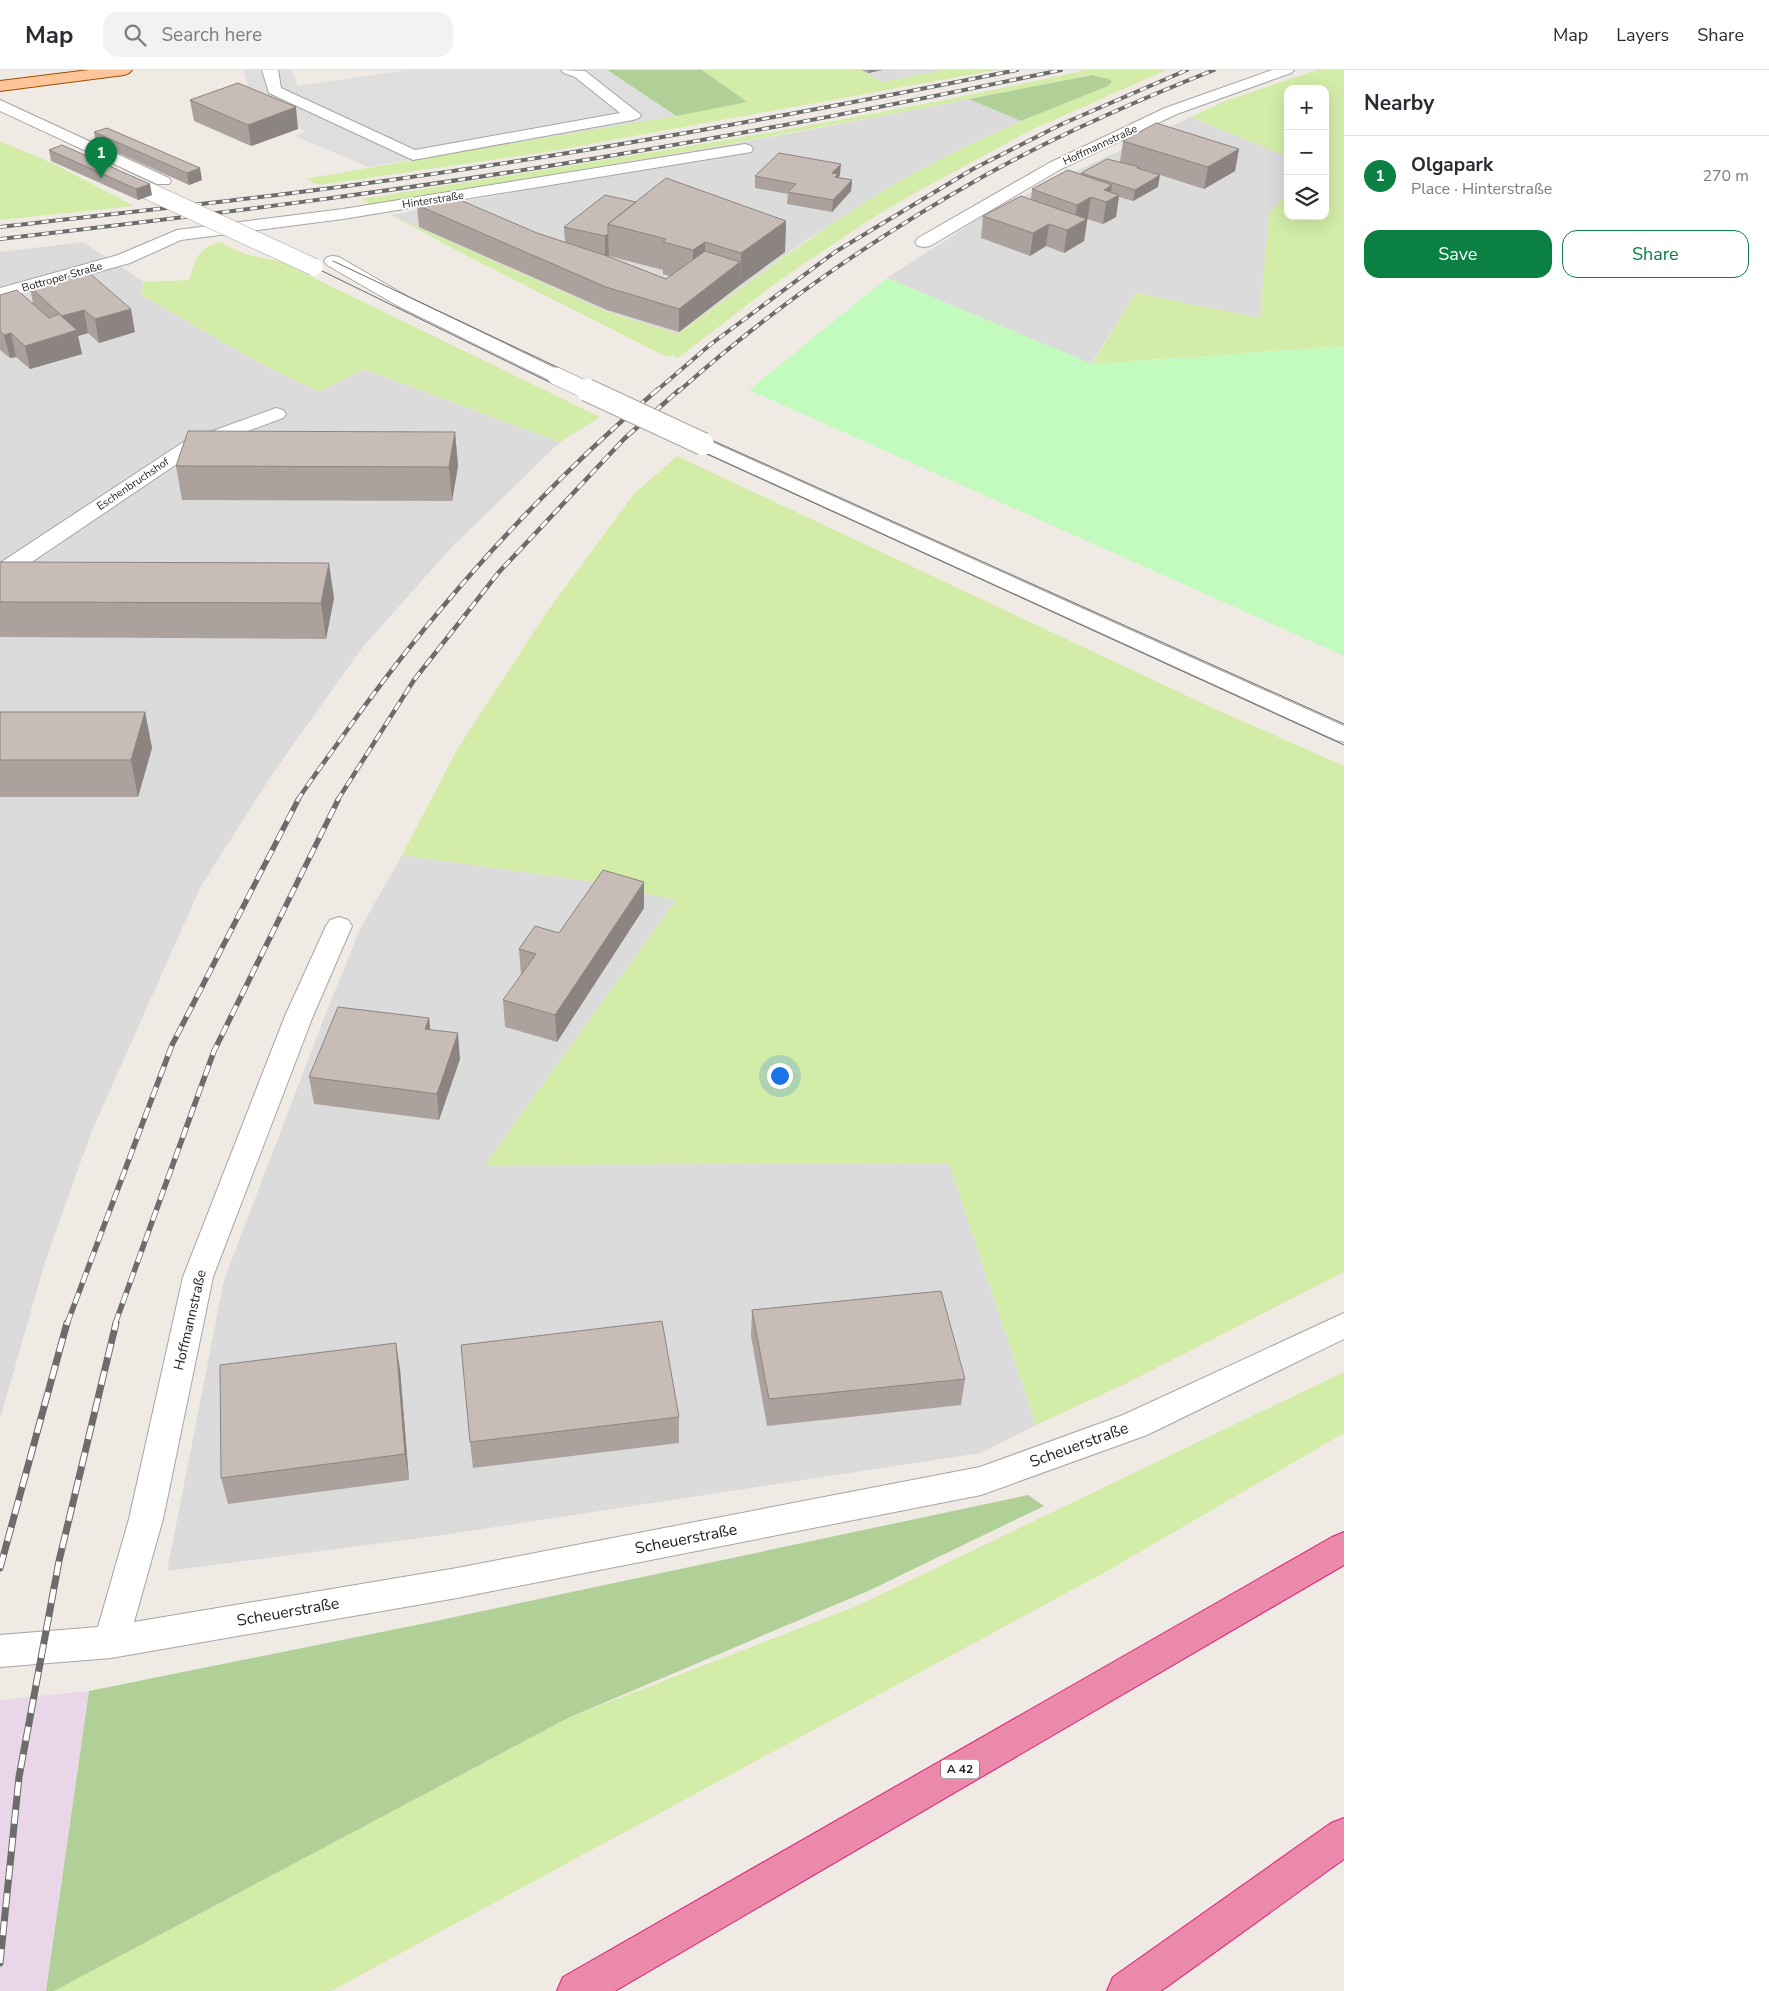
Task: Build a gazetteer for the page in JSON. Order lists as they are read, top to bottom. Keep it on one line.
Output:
{"streets":{"highway":["A 42"],"street":["Hoffmannstraße","Hinterstraße","Bottroper Straße","Eschenbruchshof","Scheuerstraße"]},"crossings":[["Hoffmannstraße","Scheuerstraße"],["Hinterstraße","Bottroper Straße"]],"page":{"header":"Map","search":"Search here","nav":["Map","Layers","Share"],"heading":"Nearby","map_buttons":["+","−"],"list":[{"mark":"1","name":"Olgapark","note":"Place · Hinterstraße","value":"270 m"}],"pins":"1","buttons":["Save","Share"]}}
